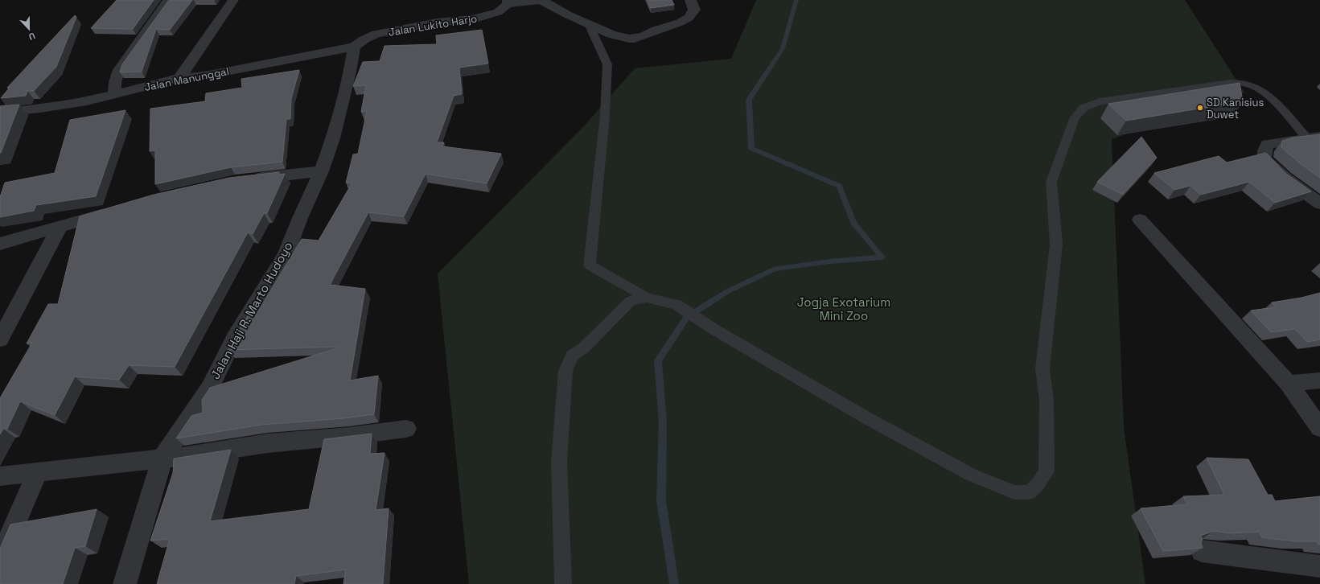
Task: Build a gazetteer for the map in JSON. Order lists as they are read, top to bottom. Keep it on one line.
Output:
{"streets":{"street":["Jalan Lukito Harjo","Jalan Manunggal","Jalan Haji R. Marto Hudoyo"]},"crossings":[["Jalan Lukito Harjo","Jalan Manunggal"],["Jalan Lukito Harjo","Jalan Haji R. Marto Hudoyo"],["Jalan Manunggal","Jalan Haji R. Marto Hudoyo"]],"parks":["Jogja Exotarium Mini Zoo"],"places":["SD Kanisius Duwet"],"north":"bottom"}
